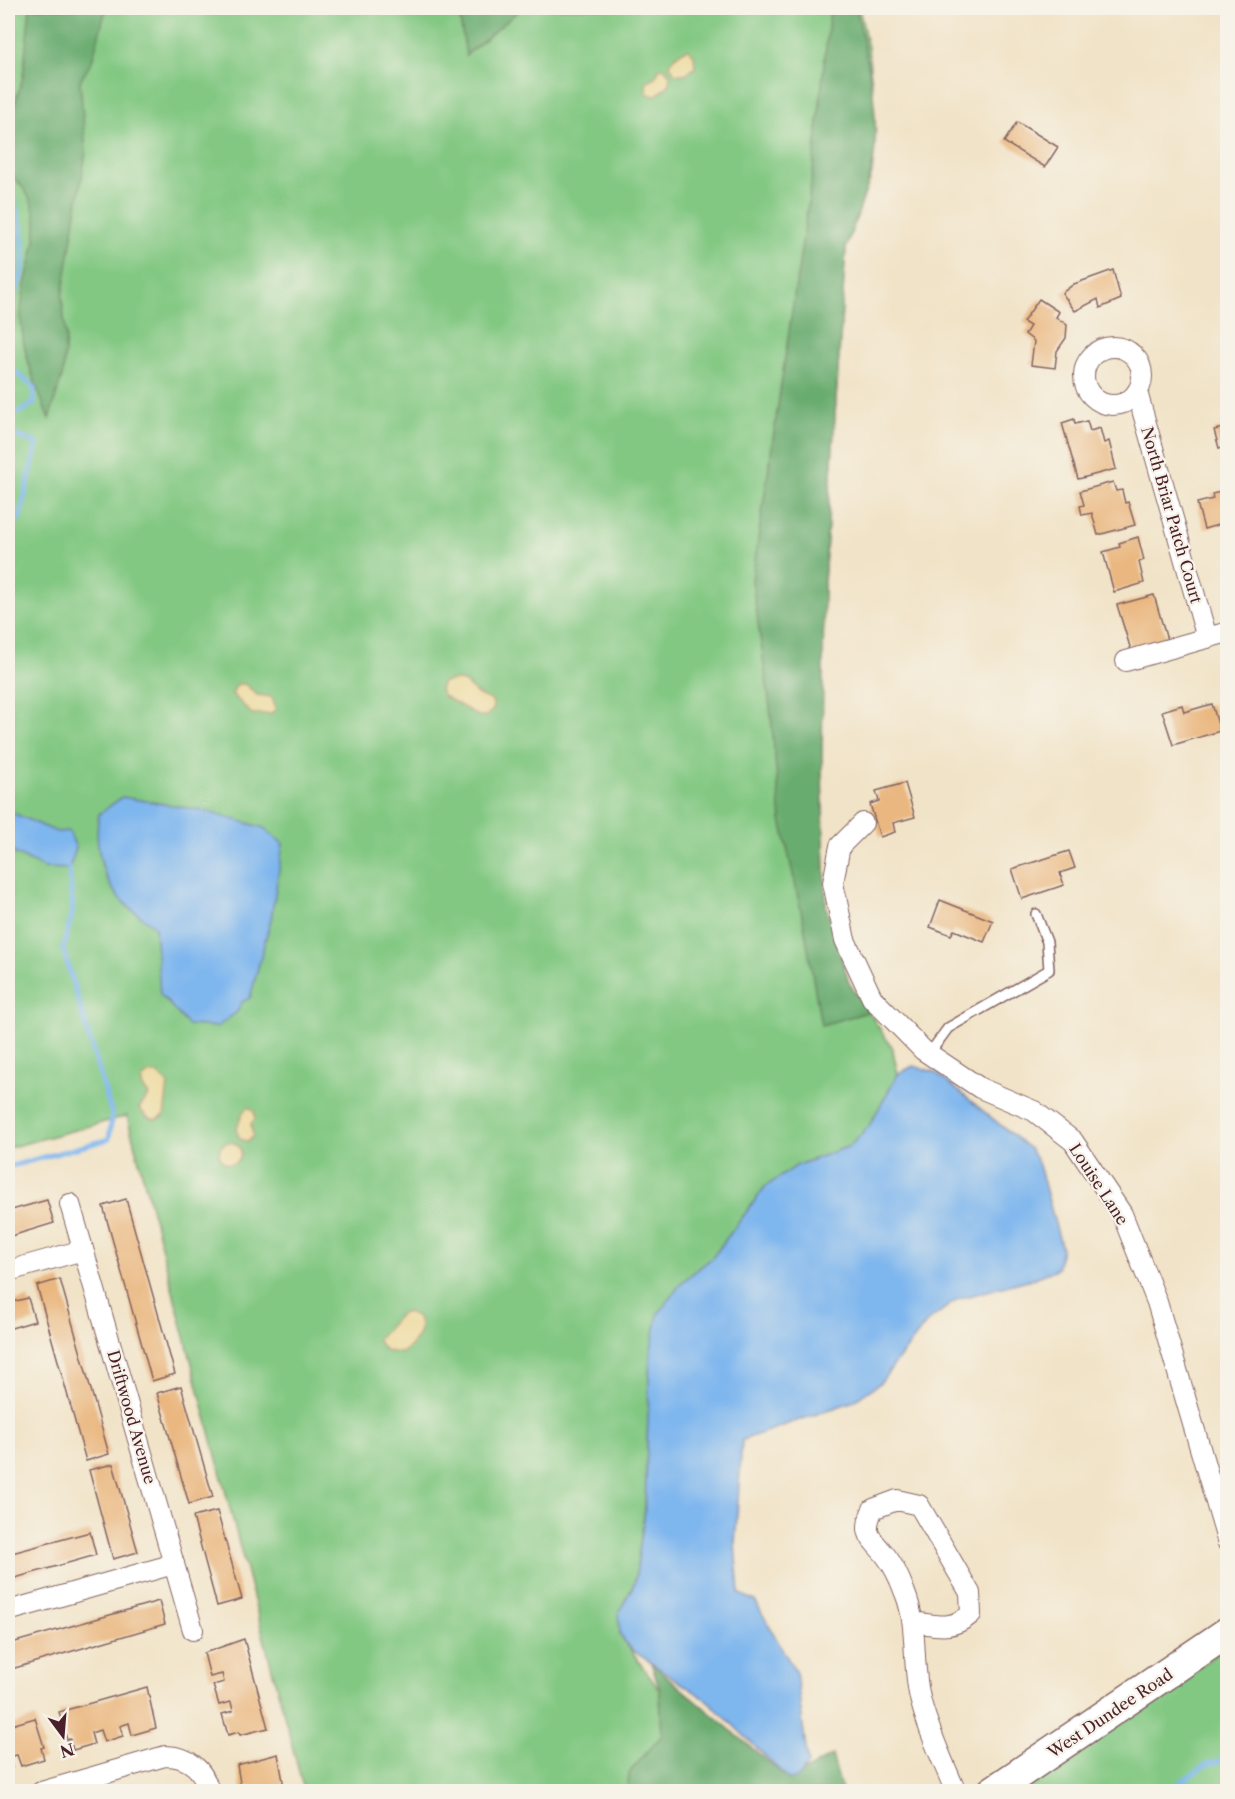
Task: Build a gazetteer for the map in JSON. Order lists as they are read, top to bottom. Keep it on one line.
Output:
{"streets":{"main road":["West Dundee Road"],"street":["North Briar Patch Court","Louise Lane","Driftwood Avenue"]},"north":"bottom"}
